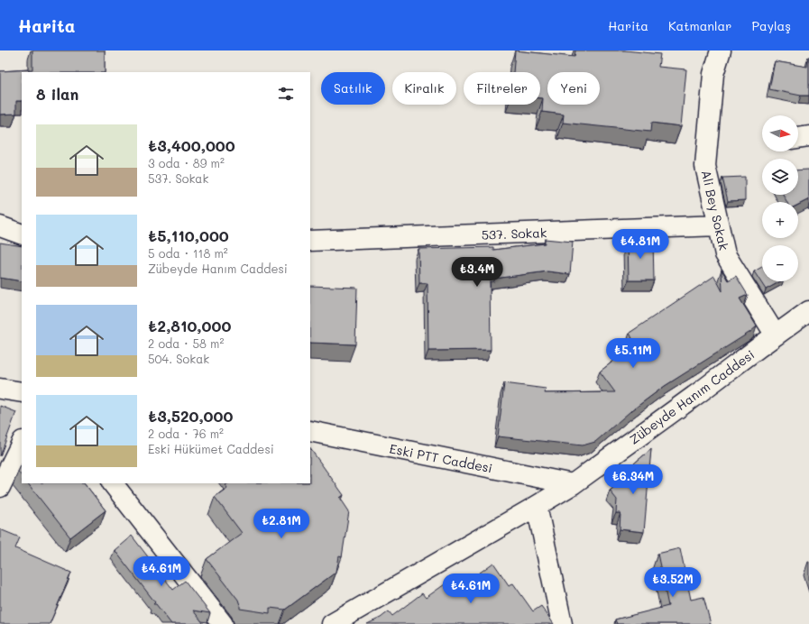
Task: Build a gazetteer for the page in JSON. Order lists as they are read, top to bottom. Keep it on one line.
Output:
{"streets":{"street":["Ali Bey Sokak","537. Sokak","Zübeyde Hanım Caddesi","Eski PTT Caddesi"]},"crossings":[["Ali Bey Sokak","537. Sokak"],["Ali Bey Sokak","Zübeyde Hanım Caddesi"],["Zübeyde Hanım Caddesi","Eski PTT Caddesi"]],"north":"right","page":{"header":"Harita","nav":["Harita","Katmanlar","Paylaş"],"chip":["Satılık","Kiralık","Filtreler","Yeni"],"heading":"8 ilan","map_buttons":["+","−"],"list":[{"name":"₺3,400,000","note":"3 oda · 89 m² · 537. Sokak"},{"name":"₺5,110,000","note":"5 oda · 118 m² · Zübeyde Hanım Caddesi"},{"name":"₺2,810,000","note":"2 oda · 58 m² · 504. Sokak"},{"name":"₺3,520,000","note":"2 oda · 76 m² · Eski Hükümet Caddesi"}],"price":["₺4.81M","₺3.4M","₺5.11M","₺6.34M","₺2.81M","₺4.61M","₺3.52M","₺4.61M"]}}
